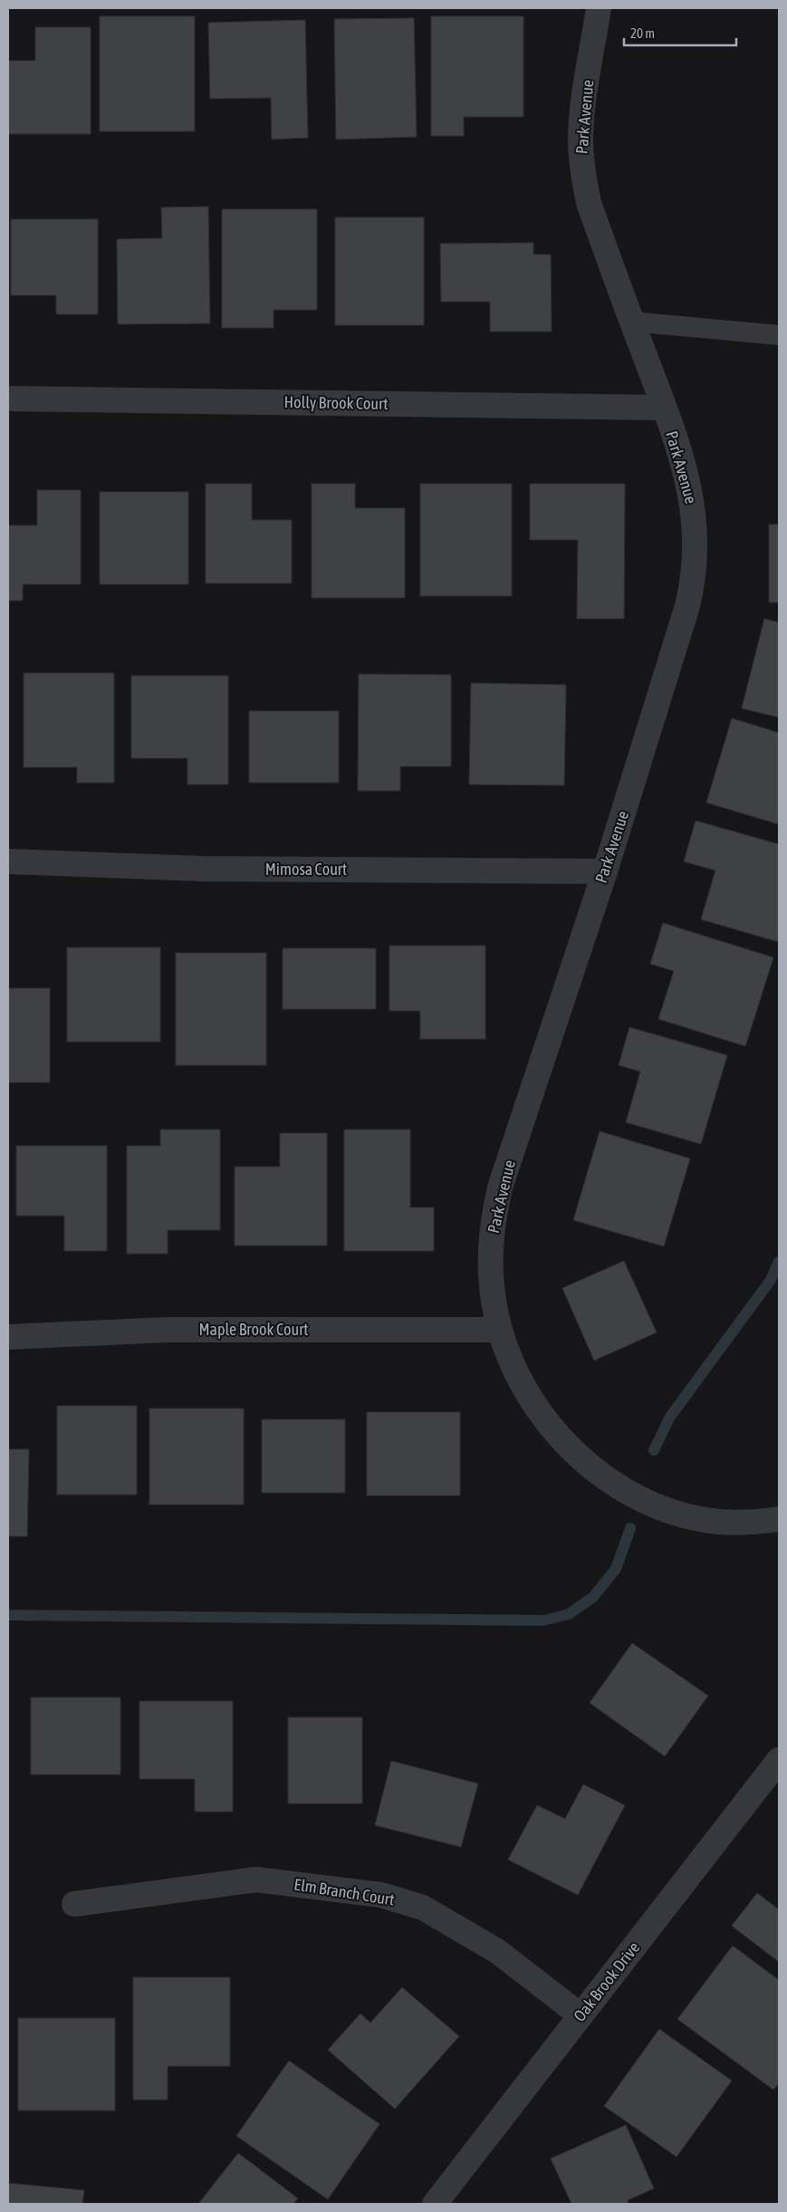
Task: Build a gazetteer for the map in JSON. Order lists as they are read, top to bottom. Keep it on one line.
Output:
{"streets":{"street":["Park Avenue","Holly Brook Court","Mimosa Court","Maple Brook Court","Elm Branch Court","Oak Brook Drive"]},"crossings":[["Park Avenue","Holly Brook Court"],["Park Avenue","Mimosa Court"],["Park Avenue","Maple Brook Court"],["Elm Branch Court","Oak Brook Drive"]],"scale_bar":"20 m"}
